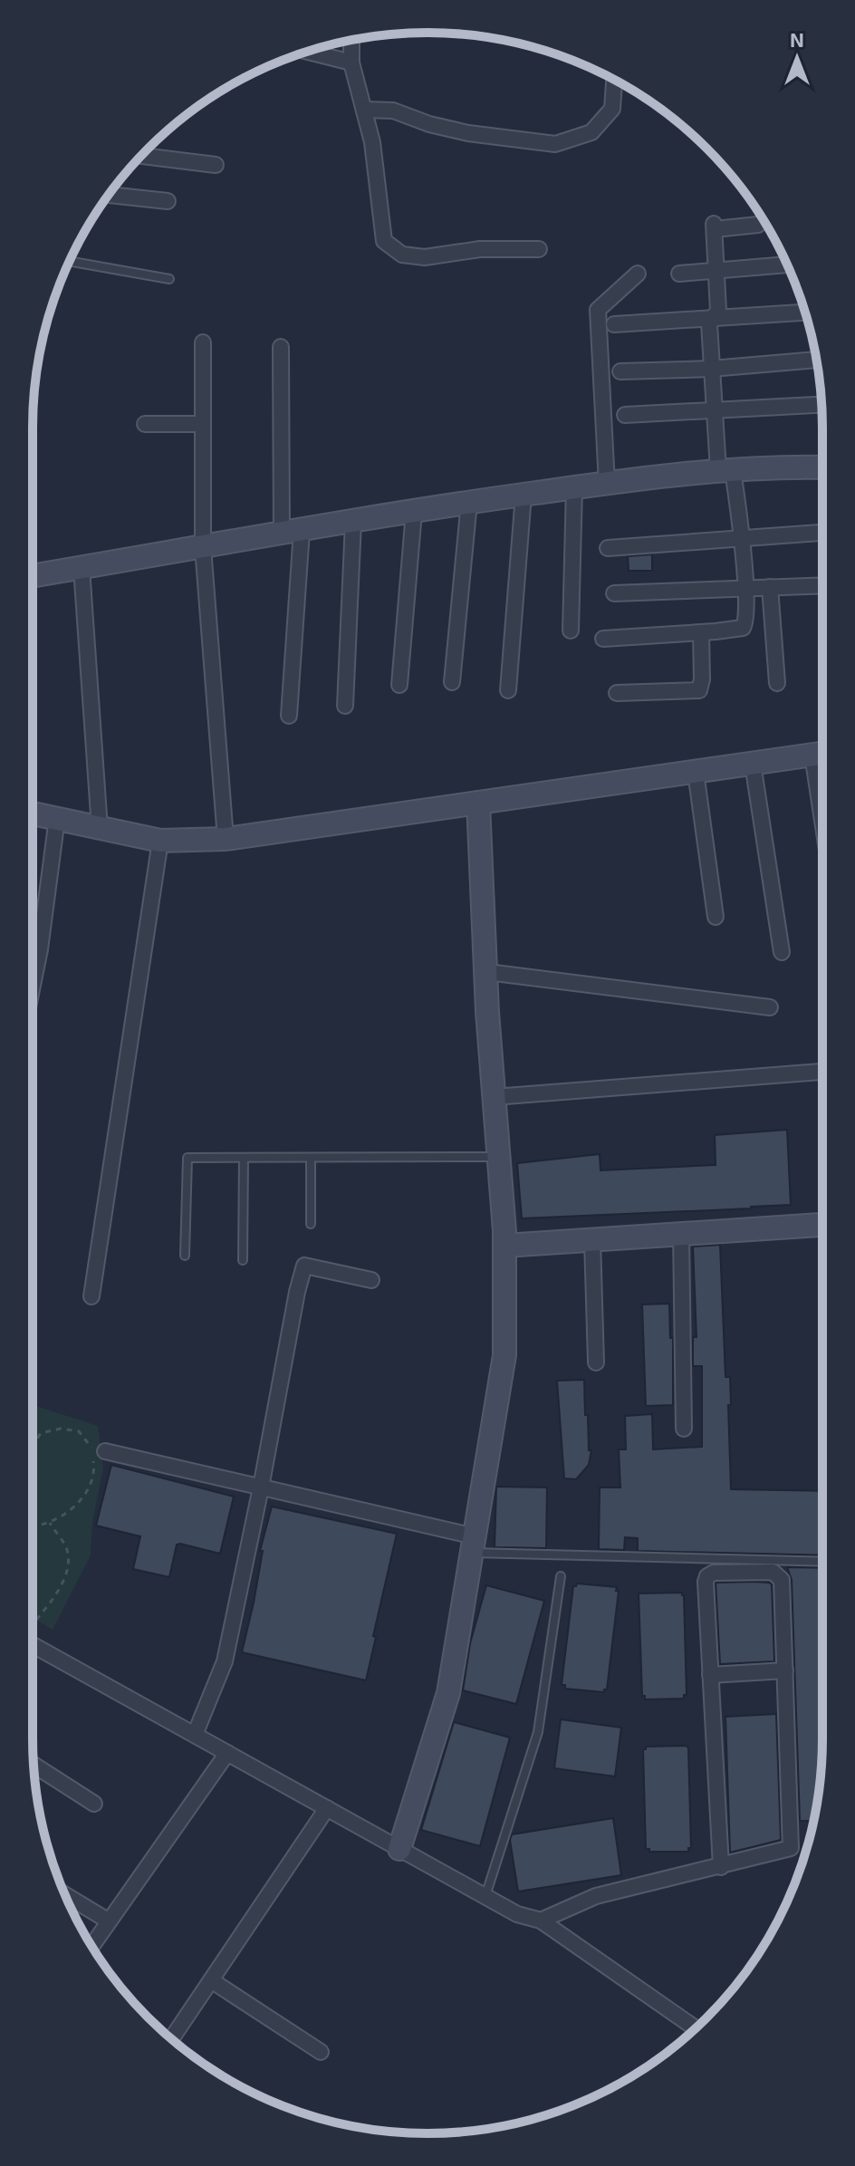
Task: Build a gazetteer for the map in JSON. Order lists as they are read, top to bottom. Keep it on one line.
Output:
{"north":"top"}
